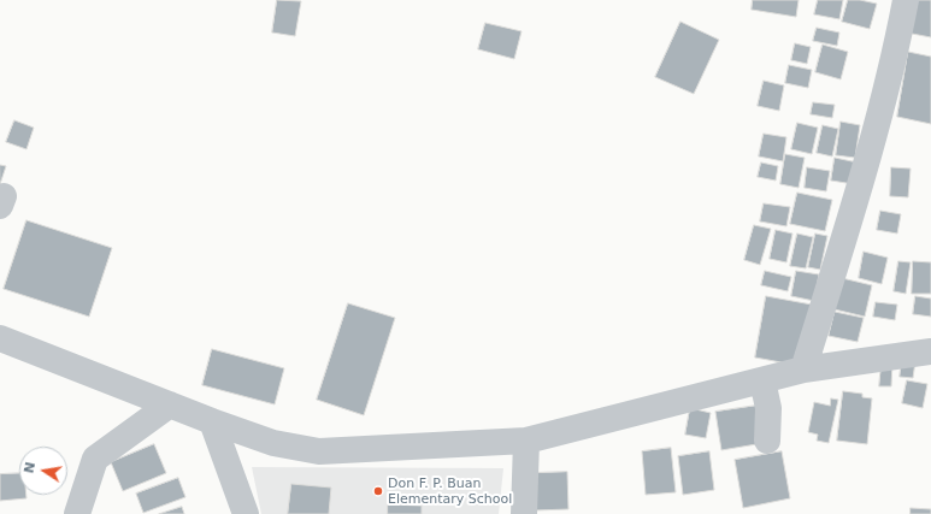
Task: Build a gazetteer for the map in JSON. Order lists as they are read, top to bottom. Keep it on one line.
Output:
{"places":["Don F. P. Buan Elementary School"],"north":"left"}
